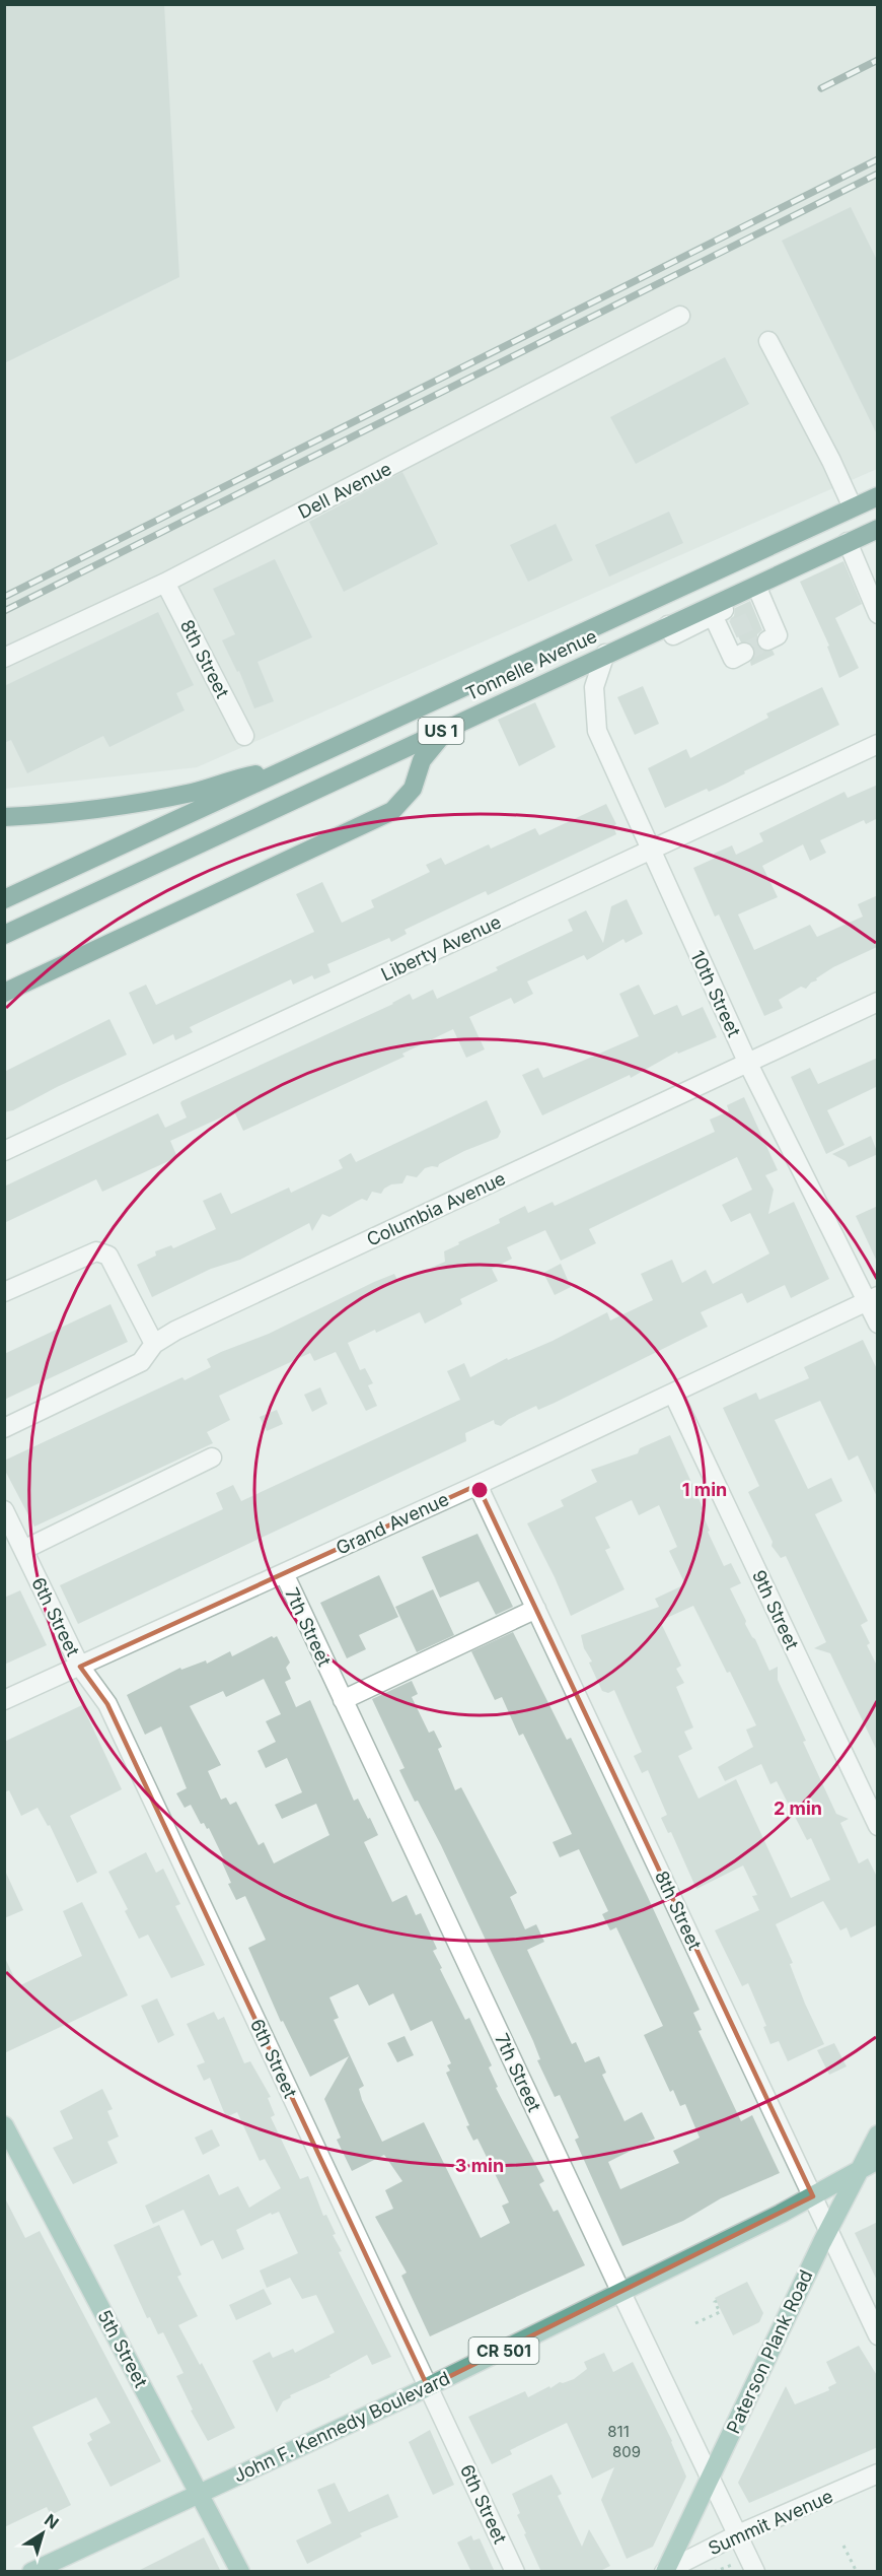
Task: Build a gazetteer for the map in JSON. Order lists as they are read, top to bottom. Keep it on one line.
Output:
{"streets":{"highway":["Tonnelle Avenue","US 1"],"main road":["5th Street","CR 501","Paterson Plank Road","John F. Kennedy Boulevard"],"street":["Dell Avenue","8th Street","Liberty Avenue","10th Street","Columbia Avenue","Grand Avenue","9th Street","6th Street","7th Street","Summit Avenue"]},"crossings":[["Dell Avenue","8th Street"],["8th Street","Grand Avenue"],["8th Street","Paterson Plank Road"],["8th Street","John F. Kennedy Boulevard"],["Tonnelle Avenue","10th Street"],["Liberty Avenue","10th Street"],["10th Street","Columbia Avenue"],["10th Street","Grand Avenue"],["Grand Avenue","9th Street"],["Grand Avenue","6th Street"],["Grand Avenue","7th Street"],["6th Street","John F. Kennedy Boulevard"],["7th Street","Paterson Plank Road"],["7th Street","John F. Kennedy Boulevard"],["7th Street","Summit Avenue"],["5th Street","John F. Kennedy Boulevard"],["Paterson Plank Road","John F. Kennedy Boulevard"],["Paterson Plank Road","Summit Avenue"]],"house_numbers":["811","809"],"north":"top right","rings":["1 min","2 min","3 min"]}
